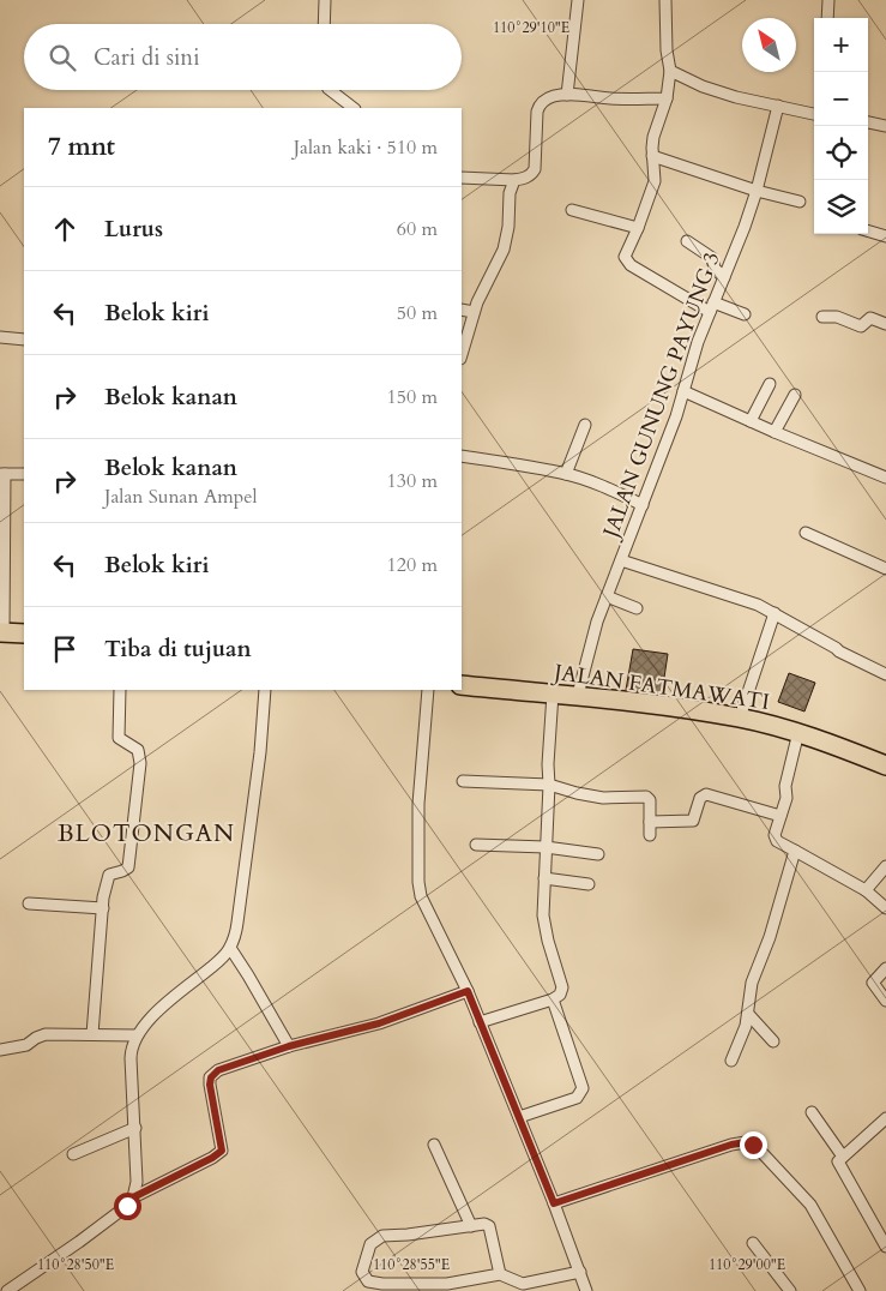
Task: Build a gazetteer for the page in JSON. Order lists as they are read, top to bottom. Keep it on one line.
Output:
{"streets":{"main road":["JALAN FATMAWATI"],"street":["JALAN GUNUNG PAYUNG 3"]},"crossings":[["JALAN GUNUNG PAYUNG 3","JALAN FATMAWATI"]],"districts":["BLOTONGAN"],"north":"top left","page":{"map_buttons":["+","−"],"search":"Cari di sini","heading":["7 mnt","Jalan kaki · 510 m"],"list":[["Lurus","60 m"],["Belok kiri","50 m"],["Belok kanan","150 m"],["Belok kanan","Jalan Sunan Ampel","130 m"],["Belok kiri","120 m"],"Tiba di tujuan"]},"coordinates":["110°29'10\"E","110°28'50\"E","110°28'55\"E","110°29'00\"E"]}
